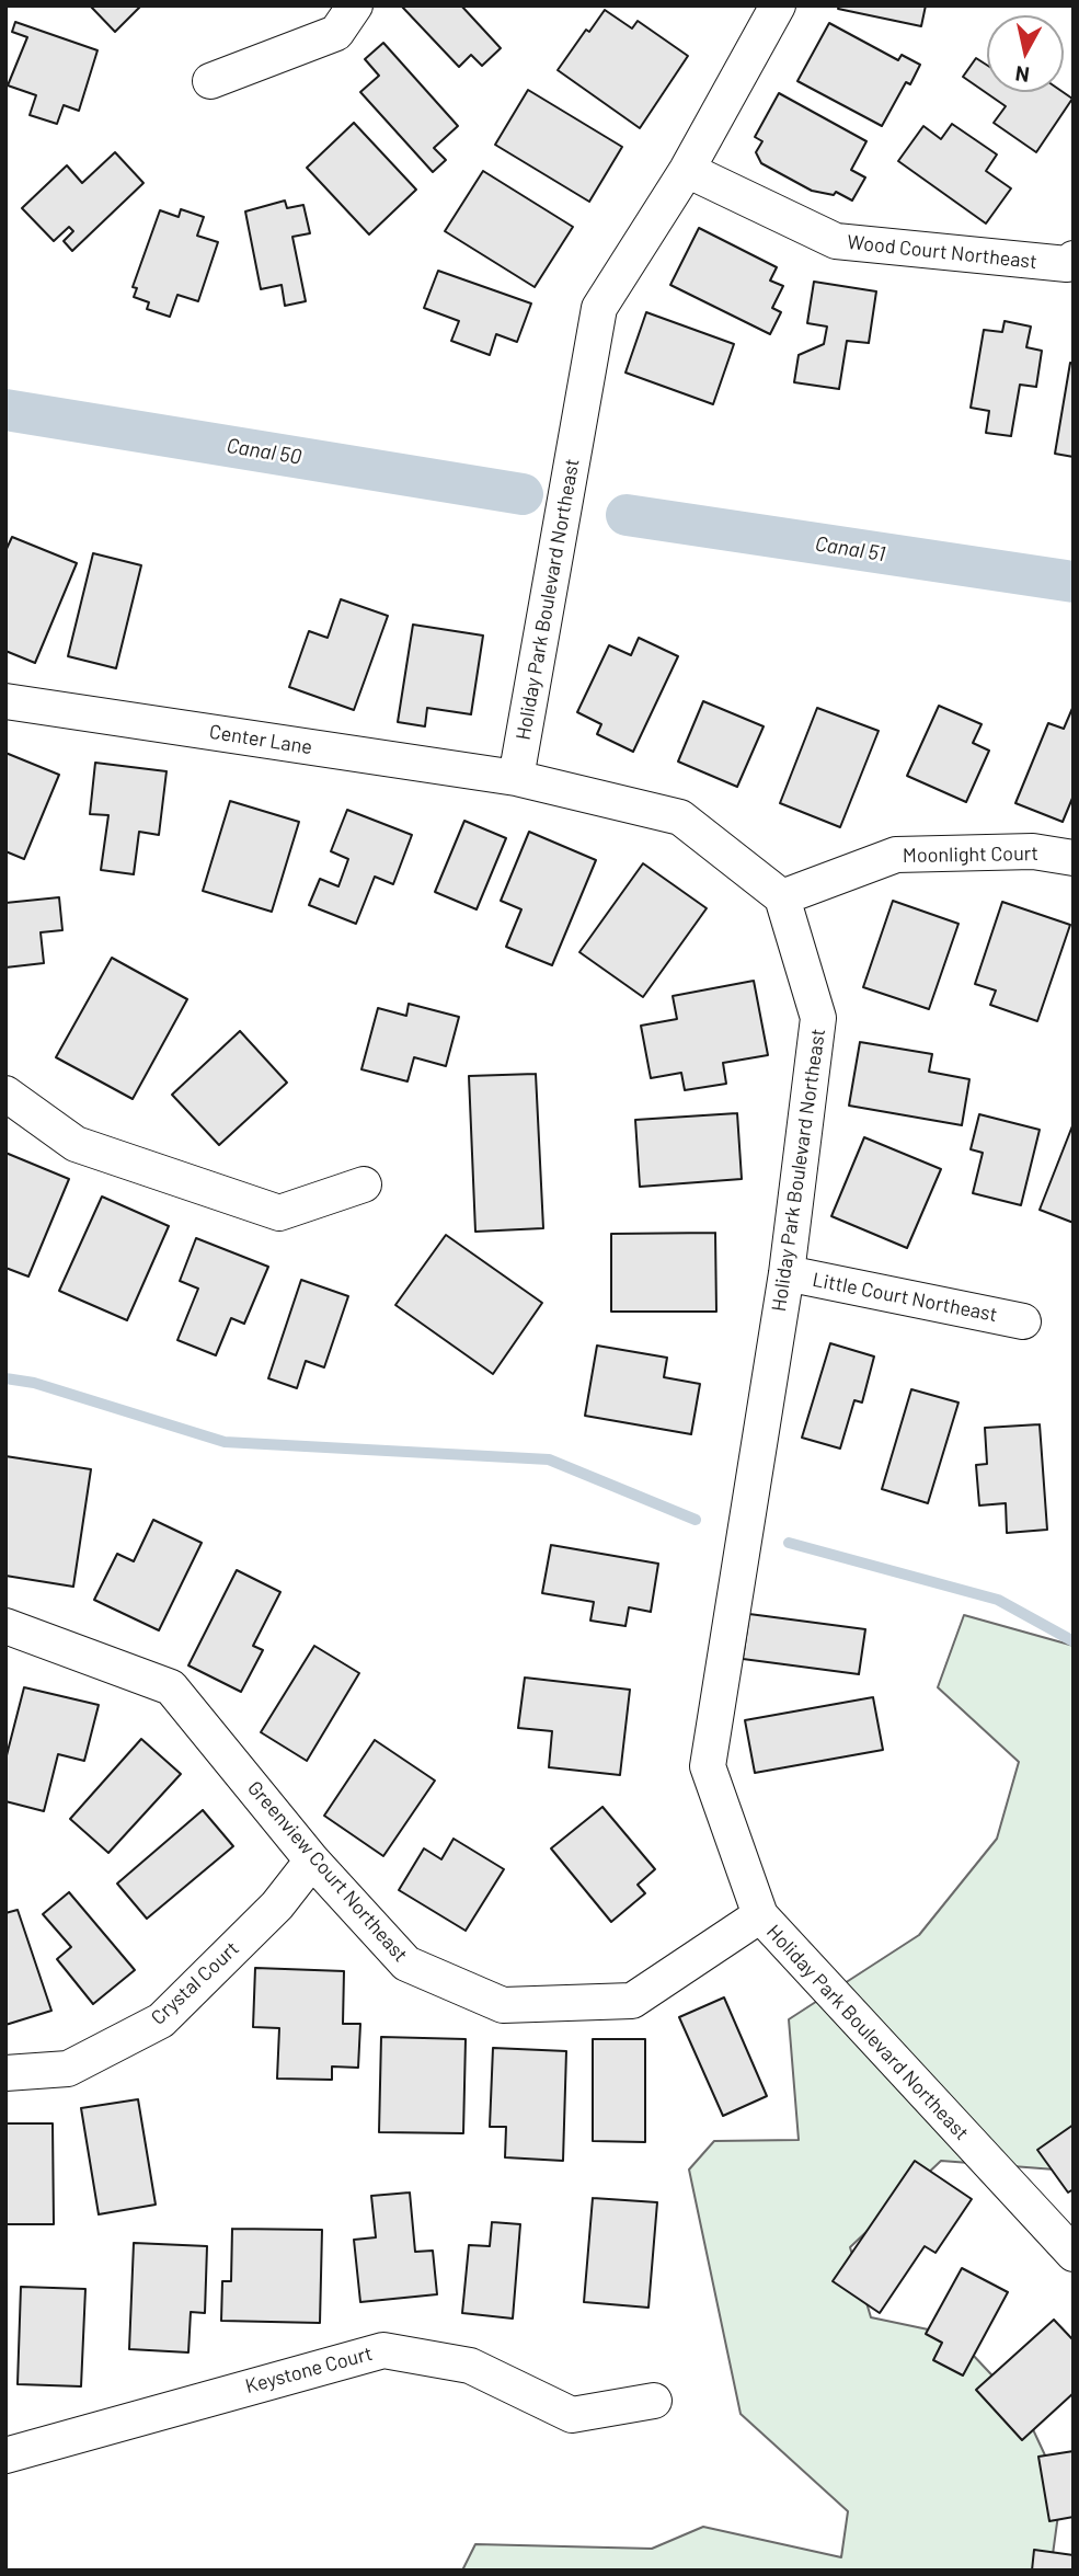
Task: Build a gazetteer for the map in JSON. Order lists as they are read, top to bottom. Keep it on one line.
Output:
{"streets":{"street":["Wood Court Northeast","Holiday Park Boulevard Northeast","Center Lane","Moonlight Court","Little Court Northeast","Greenview Court Northeast","Crystal Court","Keystone Court"]},"crossings":[["Wood Court Northeast","Holiday Park Boulevard Northeast"],["Holiday Park Boulevard Northeast","Center Lane"],["Holiday Park Boulevard Northeast","Moonlight Court"],["Holiday Park Boulevard Northeast","Little Court Northeast"],["Holiday Park Boulevard Northeast","Greenview Court Northeast"],["Greenview Court Northeast","Crystal Court"]],"water":["Canal 50","Canal 51"],"north":"bottom"}
